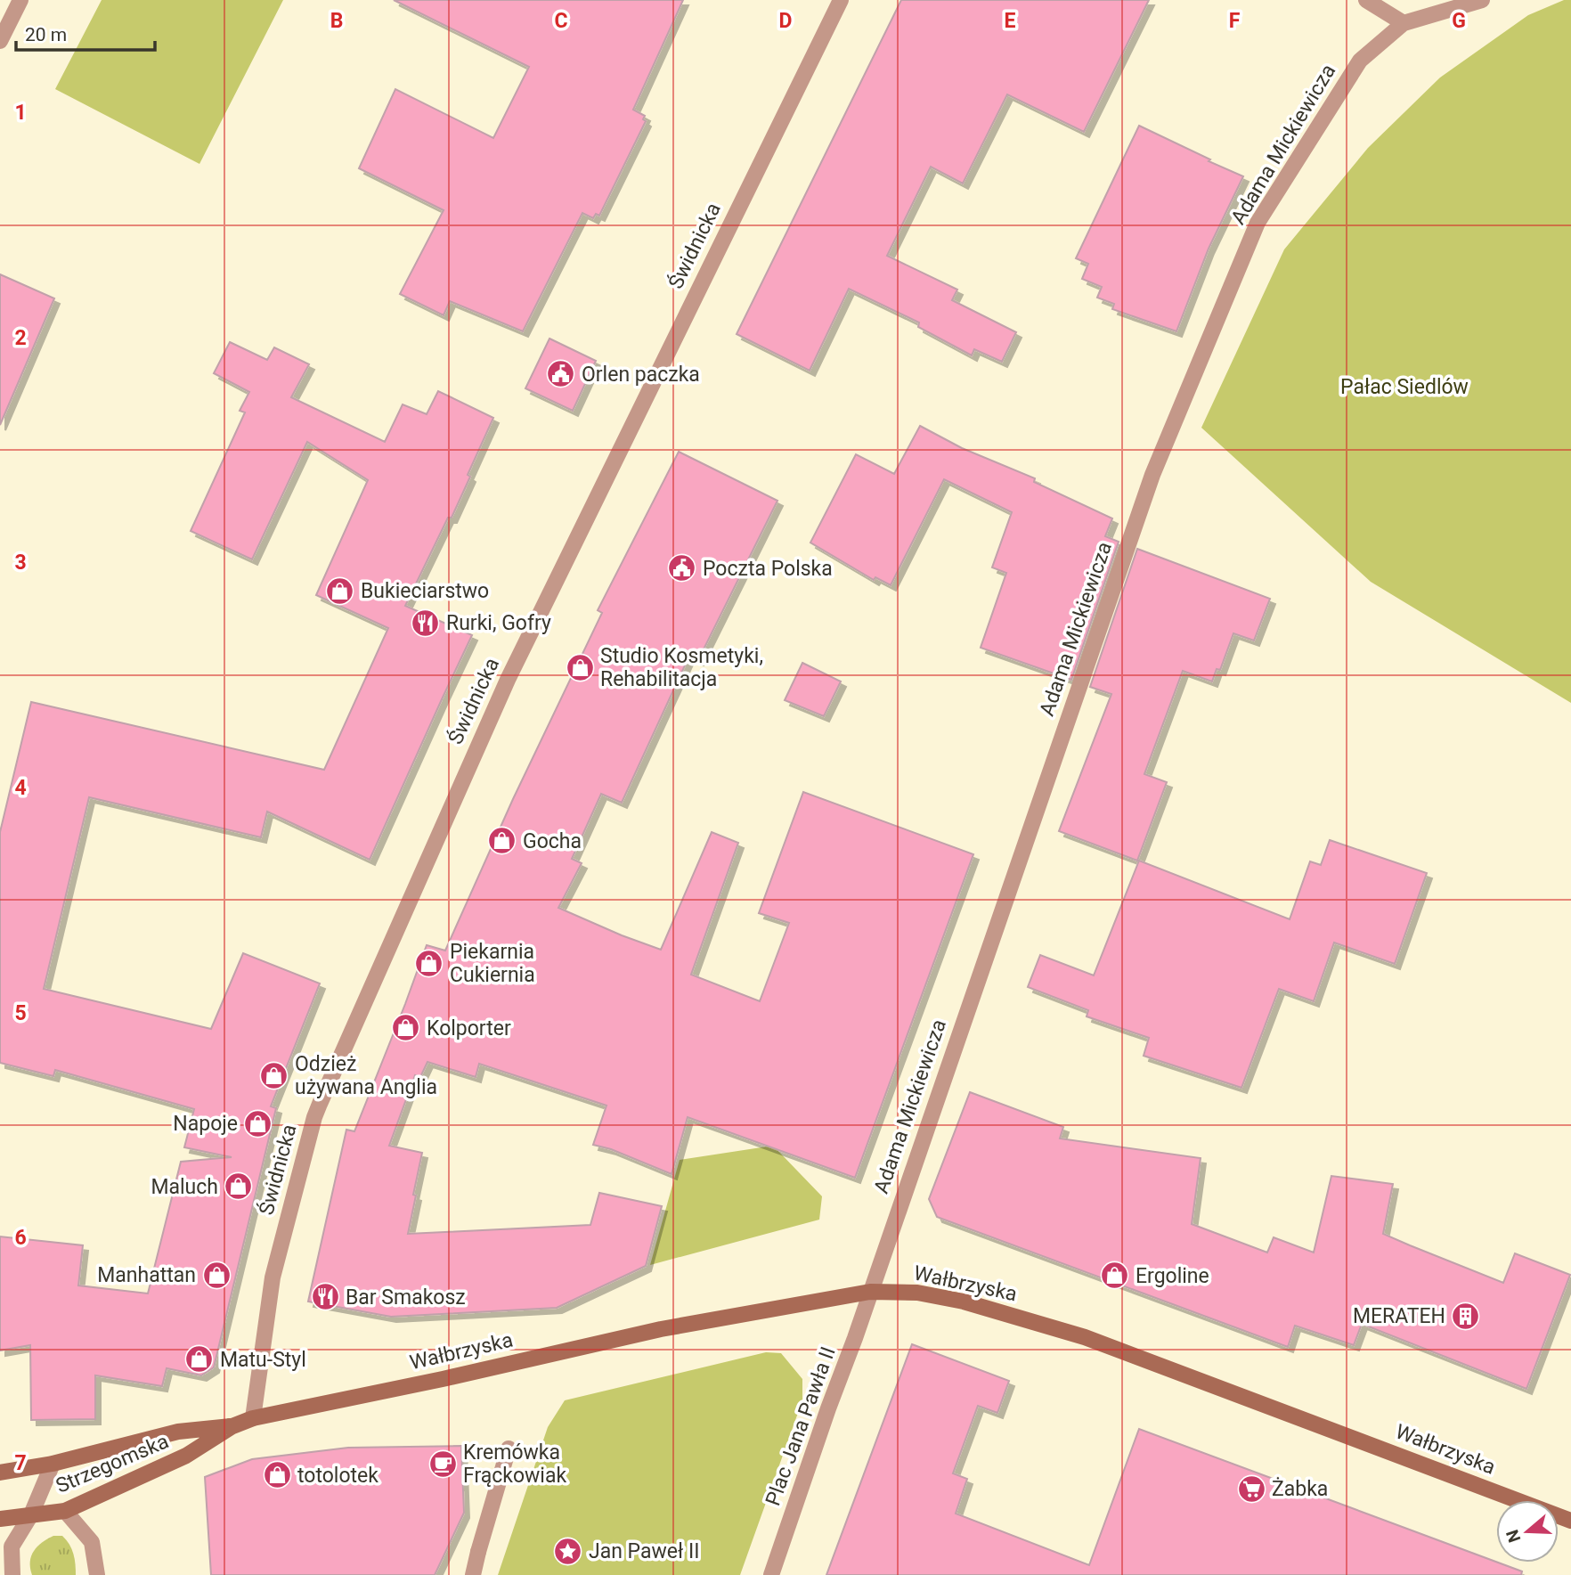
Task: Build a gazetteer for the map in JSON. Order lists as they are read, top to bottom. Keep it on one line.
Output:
{"streets":{"main road":["Wałbrzyska","Strzegomska"],"street":["Adama Mickiewicza","Świdnicka","Plac Jana Pawła II"]},"crossings":[["Adama Mickiewicza","Wałbrzyska"],["Adama Mickiewicza","Plac Jana Pawła II"],["Świdnicka","Wałbrzyska"],["Świdnicka","Strzegomska"],["Wałbrzyska","Plac Jana Pawła II"],["Wałbrzyska","Strzegomska"]],"parks":["Pałac Siedlów"],"places":{"public building":["Orlen paczka","Poczta Polska"],"shop":["Bukieciarstwo","Studio Kosmetyki, Rehabilitacja","Gocha","Piekarnia Cukiernia","Kolporter","Odzież używana Anglia","Napoje","Maluch","Manhattan","Ergoline","Matu-Styl","totolotek"],"restaurant":["Rurki, Gofry","Bar Smakosz"],"building":["MERATEH"],"cafe":["Kremówka Frąckowiak"],"supermarket":["Żabka"],"place":["Jan Paweł II"]},"scale_bar":"20 m","north":"left","grid":{"columns":["B","C","D","E","F","G"],"rows":["1","2","3","4","5","6","7"]}}
